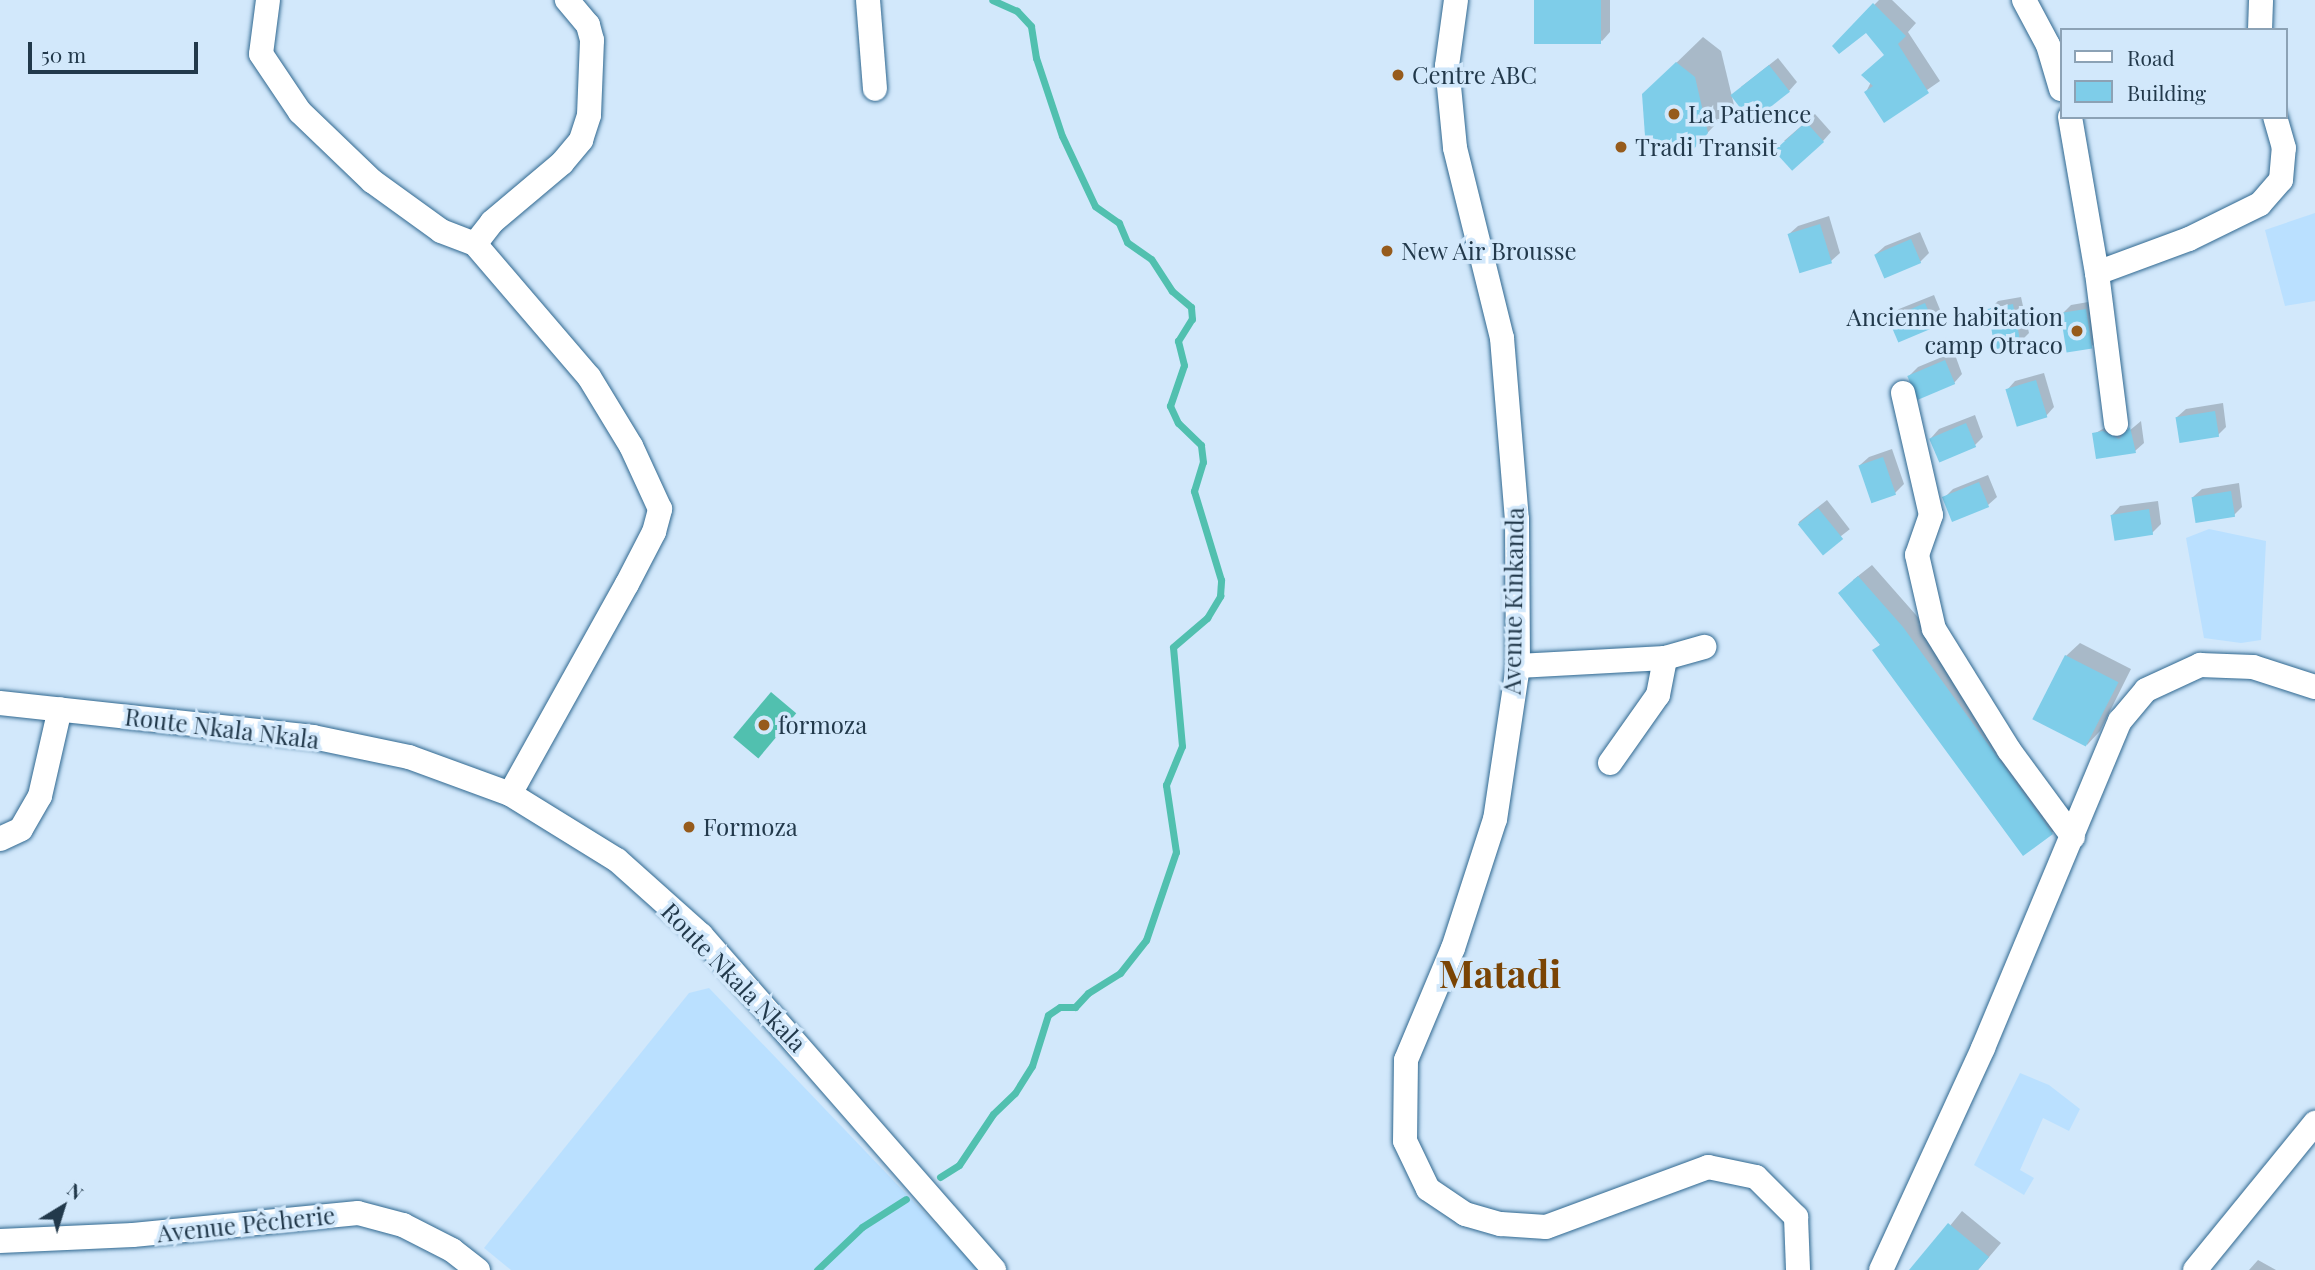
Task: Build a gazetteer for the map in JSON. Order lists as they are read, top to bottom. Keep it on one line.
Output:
{"streets":{"street":["Avenue Kinkanda","Route Nkala Nkala","Avenue Pêcherie"]},"districts":["Matadi"],"places":["Centre ABC","La Patience","Tradi Transit","New Air Brousse","Ancienne habitation camp Otraco","formoza","Formoza"],"legend":["Road","Building"],"scale_bar":"50 m","north":"top right"}
